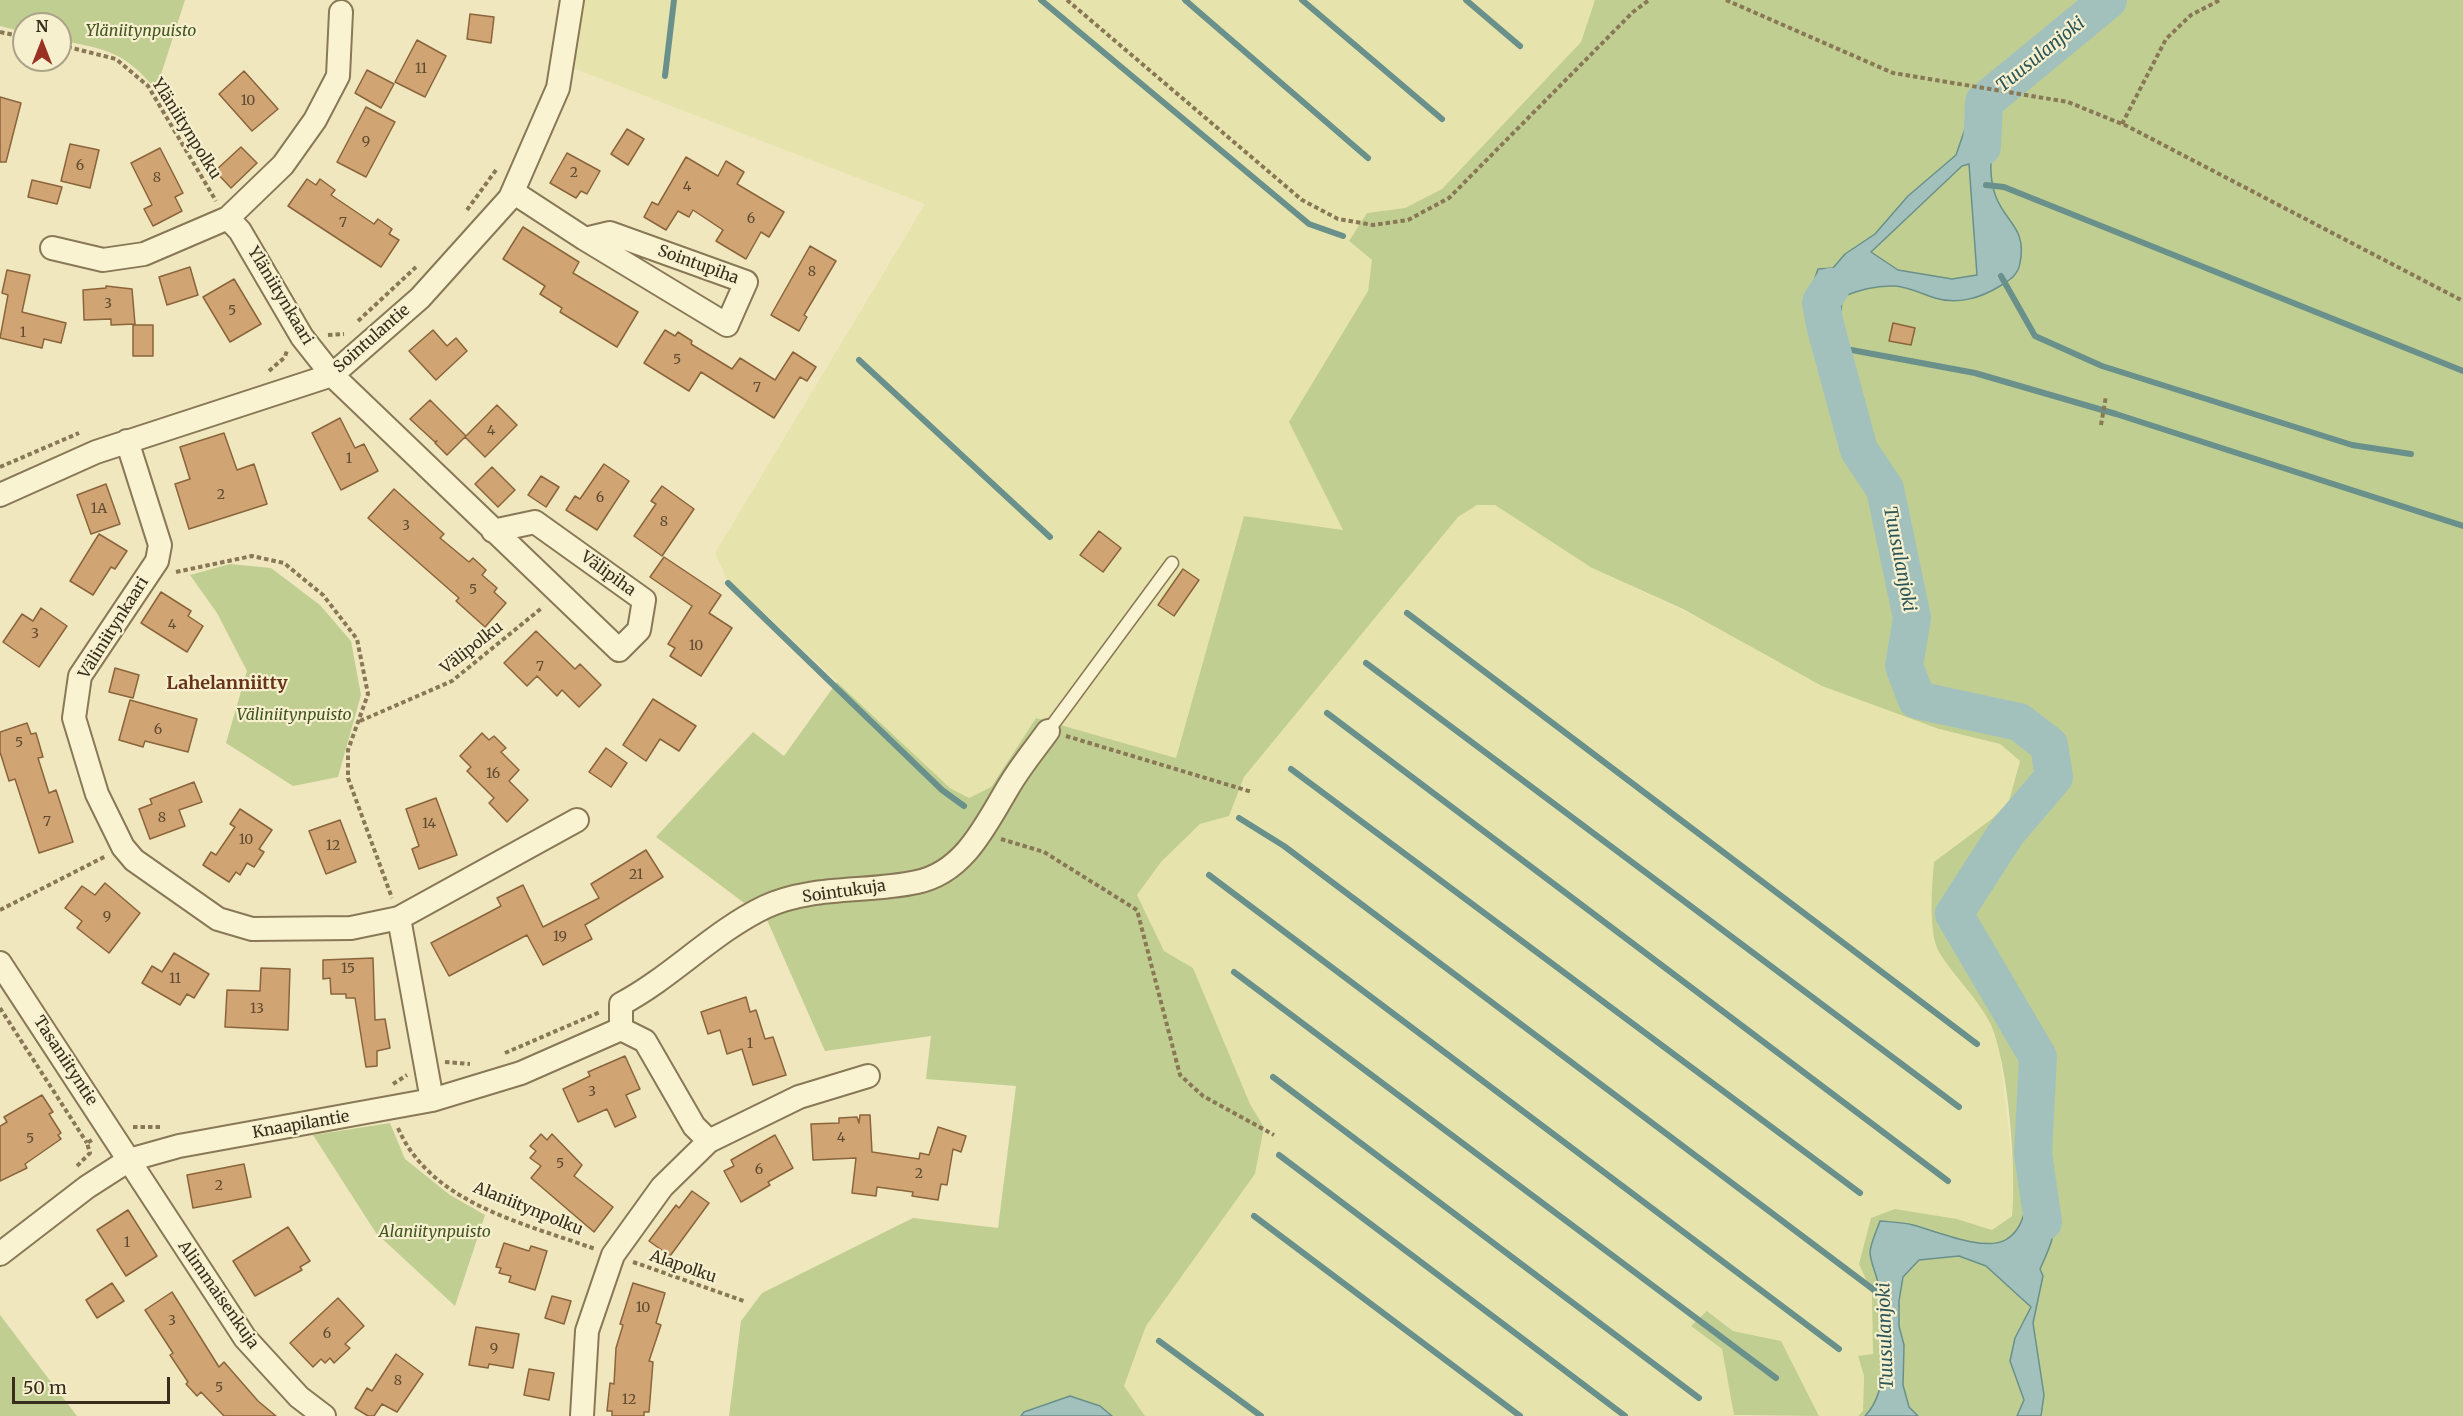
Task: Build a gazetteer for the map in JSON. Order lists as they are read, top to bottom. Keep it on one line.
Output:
{"streets":{"street":["Sointupiha","Yläniitynkaari","Sointulantie","Välipiha","Väliniitynkaari","Sointukuja","Tasaniityntie","Knaapilantie","Alimmaisenkuja"],"path":["Yläniitynpolku","Välipolku","Alaniitynpolku","Alapolku"]},"crossings":[["Yläniitynpolku","Yläniitynkaari"],["Sointupiha","Sointulantie"],["Yläniitynkaari","Sointulantie"],["Yläniitynkaari","Välipiha"],["Sointulantie","Välipiha"],["Sointulantie","Väliniitynkaari"],["Välipiha","Välipolku"],["Tasaniityntie","Knaapilantie"],["Tasaniityntie","Alimmaisenkuja"],["Knaapilantie","Alaniitynpolku"],["Knaapilantie","Alimmaisenkuja"],["Alaniitynpolku","Alapolku"]],"districts":["Lahelanniitty"],"water":["Tuusulanjoki"],"parks":["Yläniitynpuisto","Väliniitynpuisto","Alaniitynpuisto"],"house_numbers":["11","10","9","6","2","8","4","6","7","8","3","5","1","5","7","4","1","2","6","1A","8","3","5","4","3","10","7","6","5","16","8","7","14","10","12","21","9","19","15","11","13","1","3","4","5","5","6","2","2","1","10","3","6","9","8","5","12"],"scale_bar":"50 m","north":"top"}
